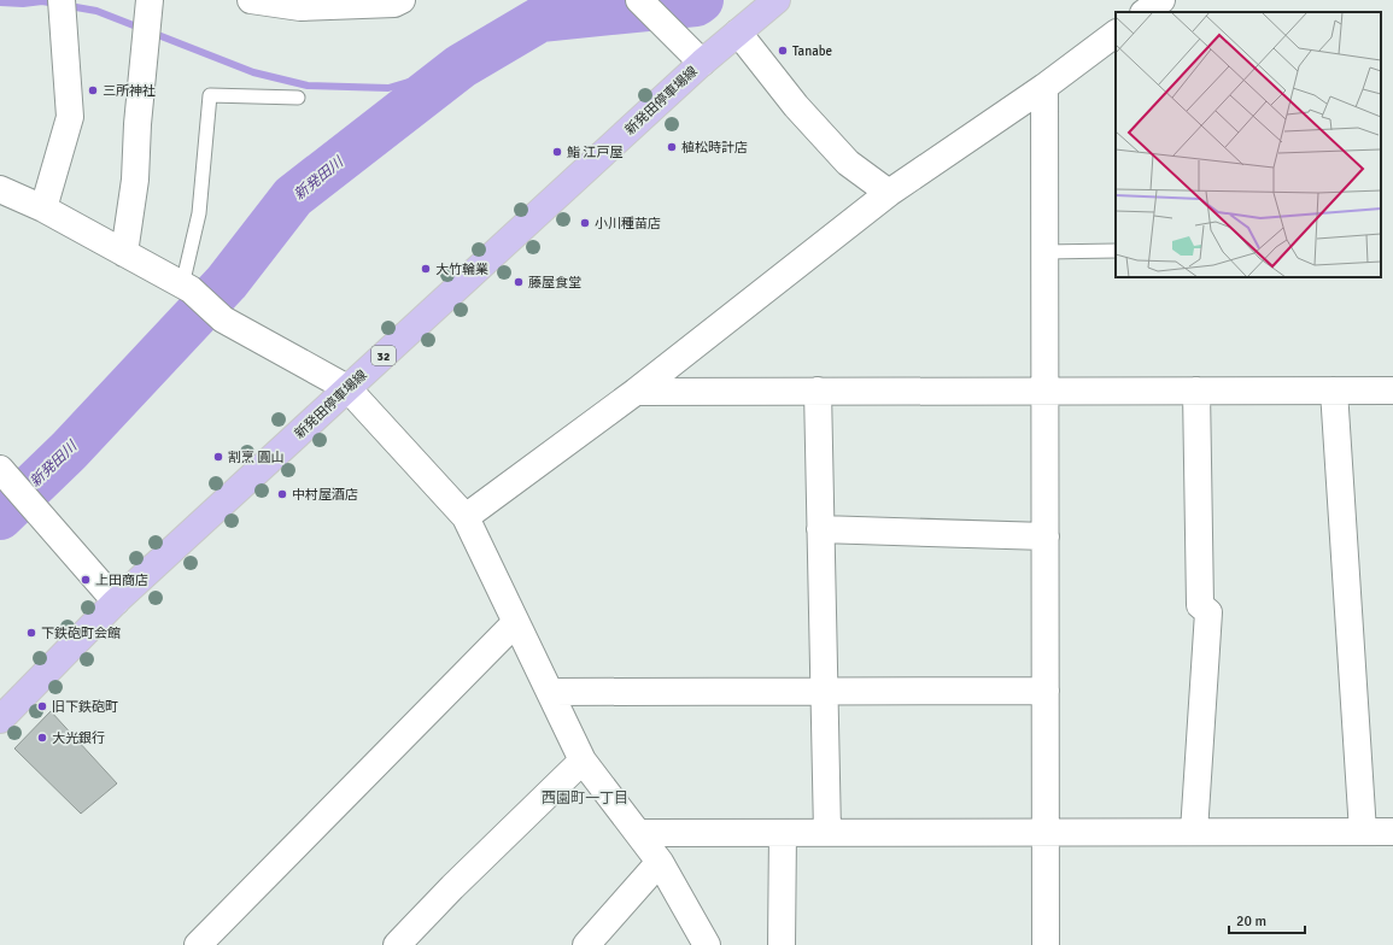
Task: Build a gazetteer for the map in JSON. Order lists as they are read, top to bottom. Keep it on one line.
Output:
{"streets":{"main road":["新発田停車場線","32"]},"districts":["西園町一丁目"],"water":["新発田川"],"places":["Tanabe","三所神社","植松時計店","鮨 江戸屋","小川種苗店","大竹輪業","藤屋食堂","割烹 圓山","中村屋酒店","上田商店","下鉄砲町会館","旧下鉄砲町","大光銀行"],"scale_bar":"20 m"}
